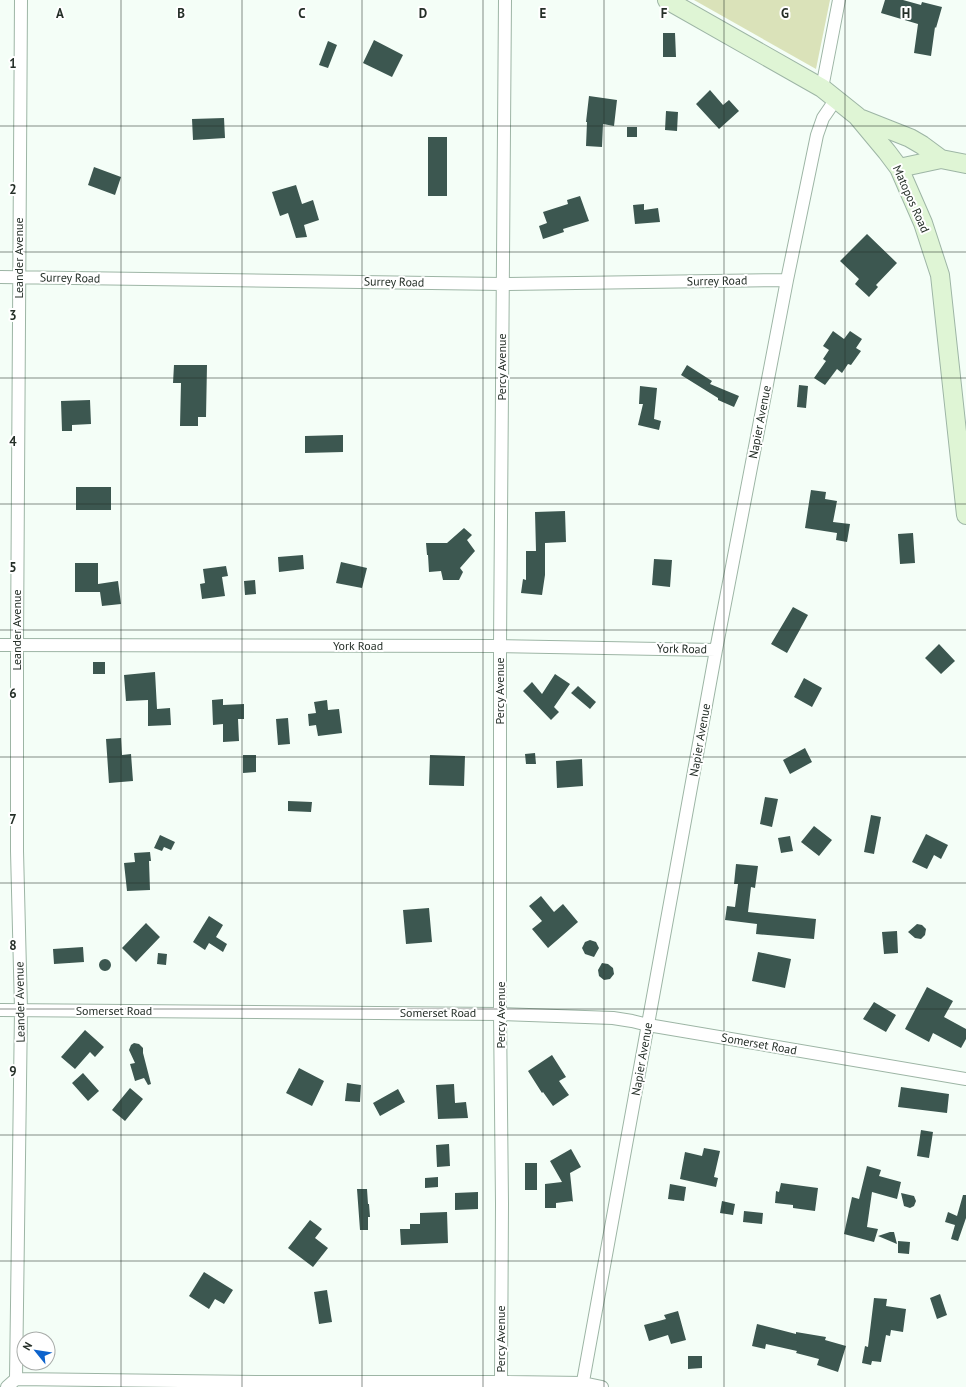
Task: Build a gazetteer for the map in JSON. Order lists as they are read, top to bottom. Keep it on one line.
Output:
{"streets":{"main road":["Matopos Road"],"street":["Leander Avenue","Surrey Road","Percy Avenue","Napier Avenue","York Road","Somerset Road"]},"crossings":[["Matopos Road","Napier Avenue"],["Leander Avenue","Surrey Road"],["Leander Avenue","York Road"],["Leander Avenue","Somerset Road"],["Surrey Road","Percy Avenue"],["Surrey Road","Napier Avenue"],["Percy Avenue","York Road"],["Percy Avenue","Somerset Road"],["Napier Avenue","York Road"],["Napier Avenue","Somerset Road"]],"north":"top left","grid":{"columns":["A","B","C","D","E","F","G","H"],"rows":["1","2","3","4","5","6","7","8","9"]}}
